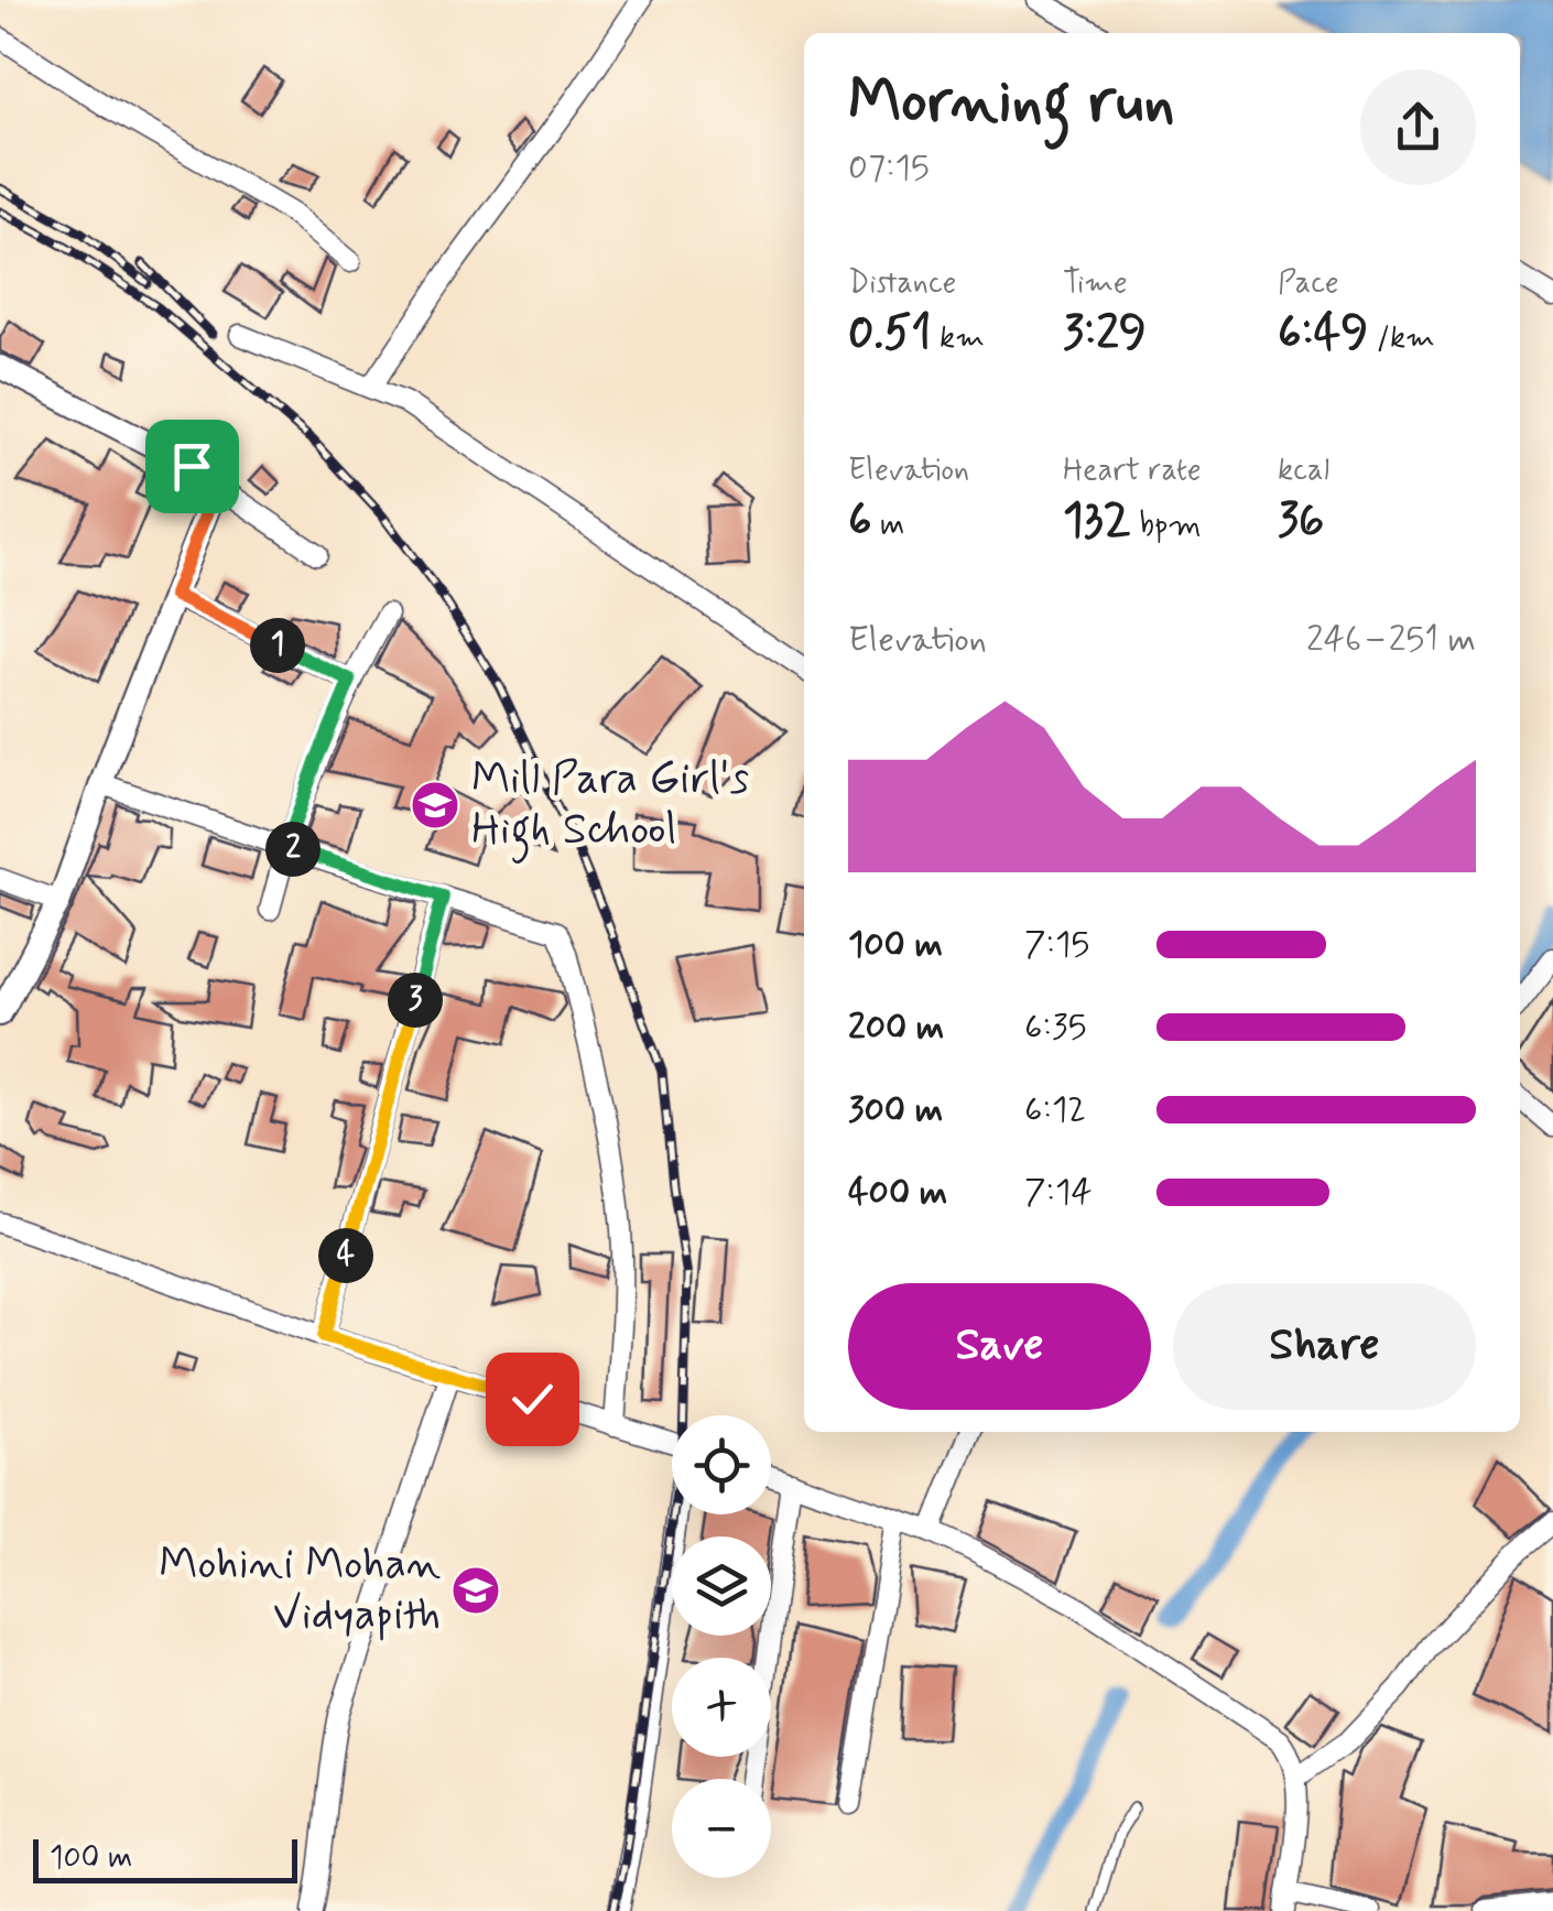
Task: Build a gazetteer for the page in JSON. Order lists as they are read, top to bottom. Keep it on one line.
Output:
{"places":{"school or university":["Mill Para Girl's High School","Mohini Mohan Vidyapith"]},"scale_bar":"100 m","page":{"heading":["Morning run","07:15"],"stats":[["Distance","0.51 km"],["Time","3:29"],["Pace","6:49 /km"],["Elevation","6 m"],["Heart rate","132 bpm"],["kcal","36"]],"chart":["Elevation","246–251 m"],"pins":["1","2","3","4"],"list":[{"name":"100 m","note":"7:15"},{"name":"200 m","note":"6:35"},{"name":"300 m","note":"6:12"},{"name":"400 m","note":"7:14"}],"buttons":["Save","Share"],"map_buttons":["+","−"],"scale":"100 m"}}
